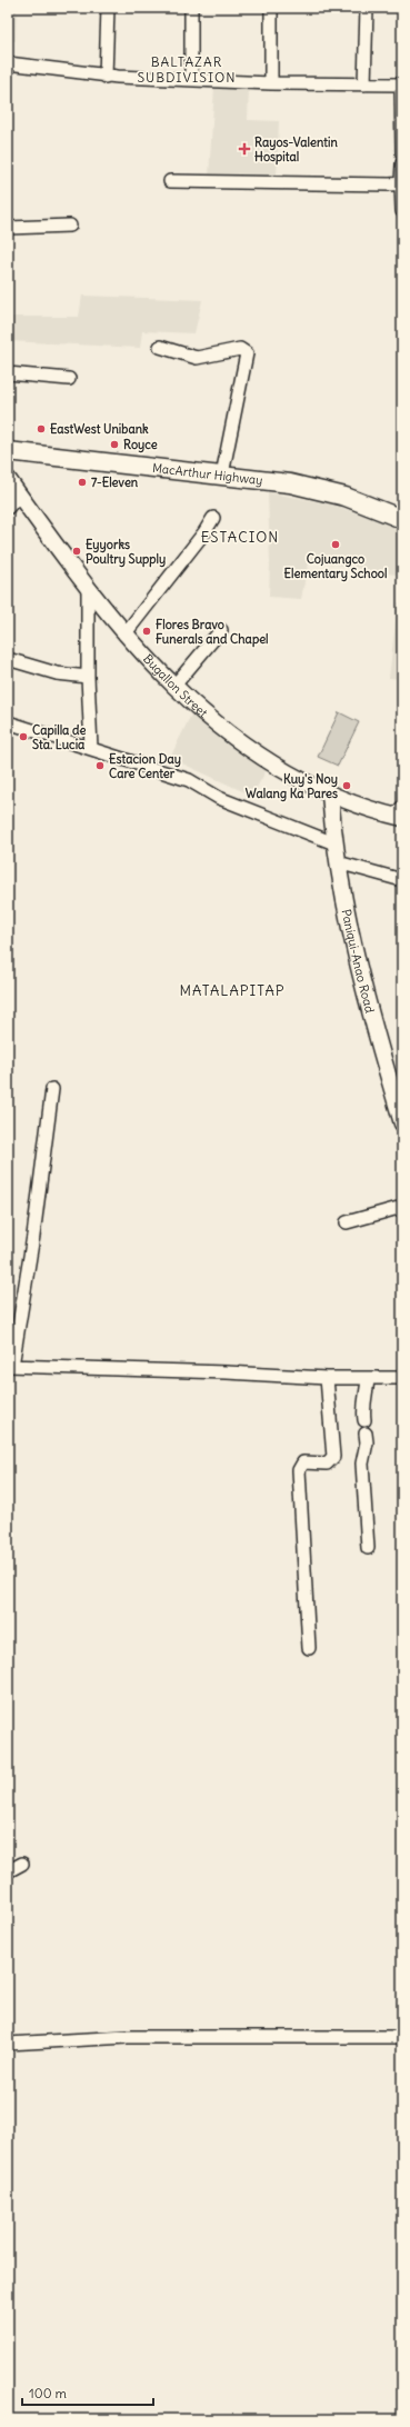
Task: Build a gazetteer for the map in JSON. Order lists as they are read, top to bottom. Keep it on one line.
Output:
{"streets":{"highway":["MacArthur Highway"],"main road":["Bugallon Street","Paniqui-Anao Road"]},"crossings":[["Bugallon Street","Paniqui-Anao Road"]],"districts":["BALTAZAR SUBDIVISION","ESTACION","MATALAPITAP"],"places":{"health":["Rayos-Valentin Hospital"],"other":["EastWest Unibank","Royce","7-Eleven","Cojuangco Elementary School","Eyyorks Poultry Supply","Flores Bravo Funerals and Chapel","Capilla de Sta. Lucia","Estacion Day Care Center","Kuy's Noy Walang Ka Pares"]},"scale_bar":"100 m"}
